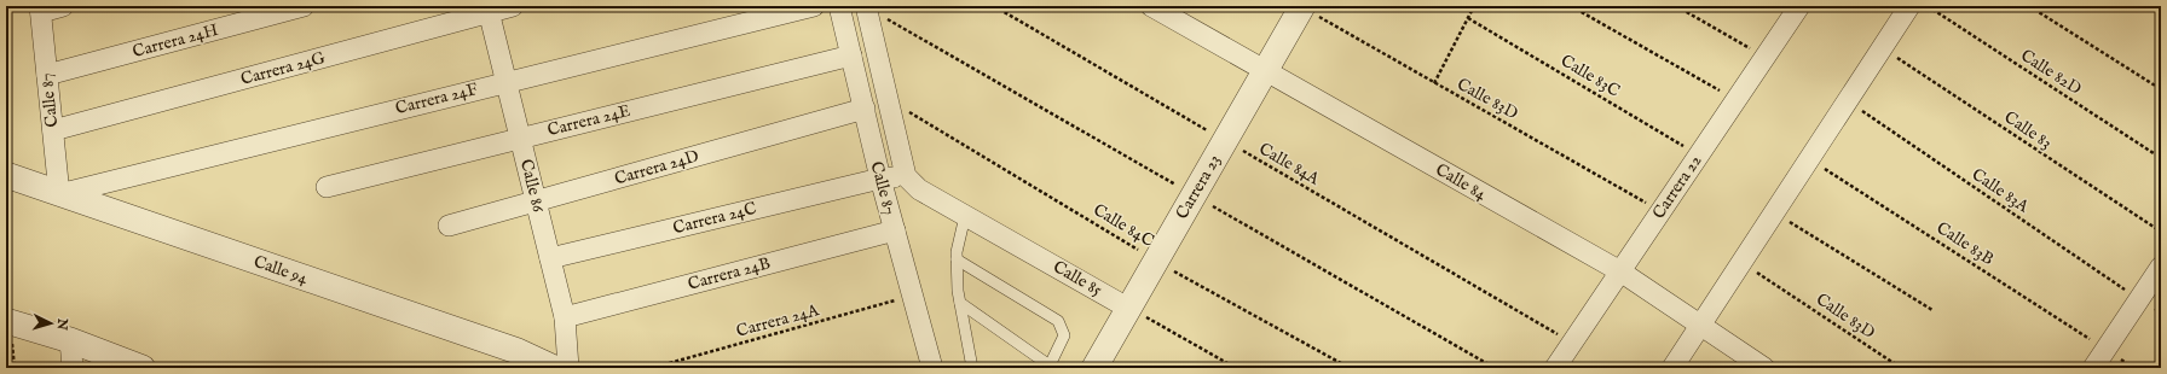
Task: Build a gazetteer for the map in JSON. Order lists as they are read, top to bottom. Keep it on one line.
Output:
{"streets":{"street":["Carrera 24H","Carrera 24G","Carrera 24F","Calle 87","Carrera 24E","Carrera 24D","Calle 84","Calle 86","Carrera 23","Carrera 22","Carrera 24C","Calle 94","Carrera 24B","Calle 85"],"path":["Calle 82D","Calle 83C","Calle 83D","Calle 83","Calle 84A","Calle 83A","Calle 84C","Calle 83B","Carrera 24A"]},"crossings":[["Carrera 24H","Calle 87"],["Carrera 24G","Calle 87"],["Carrera 24G","Calle 86"],["Calle 83C","Carrera 22"],["Carrera 24F","Calle 87"],["Carrera 24F","Calle 86"],["Carrera 24F","Calle 94"],["Calle 83D","Carrera 23"],["Calle 83D","Carrera 22"],["Calle 87","Carrera 24E"],["Calle 87","Carrera 24D"],["Calle 87","Carrera 24C"],["Calle 87","Calle 94"],["Calle 87","Carrera 24B"],["Calle 87","Carrera 24A"],["Carrera 24E","Calle 86"],["Calle 84A","Carrera 23"],["Calle 84A","Carrera 22"],["Carrera 24D","Calle 86"],["Calle 84","Carrera 23"],["Calle 84","Carrera 22"],["Calle 86","Carrera 24C"],["Calle 86","Carrera 24B"],["Carrera 23","Calle 84C"],["Carrera 23","Calle 85"],["Carrera 24C","Calle 85"]],"north":"right"}
